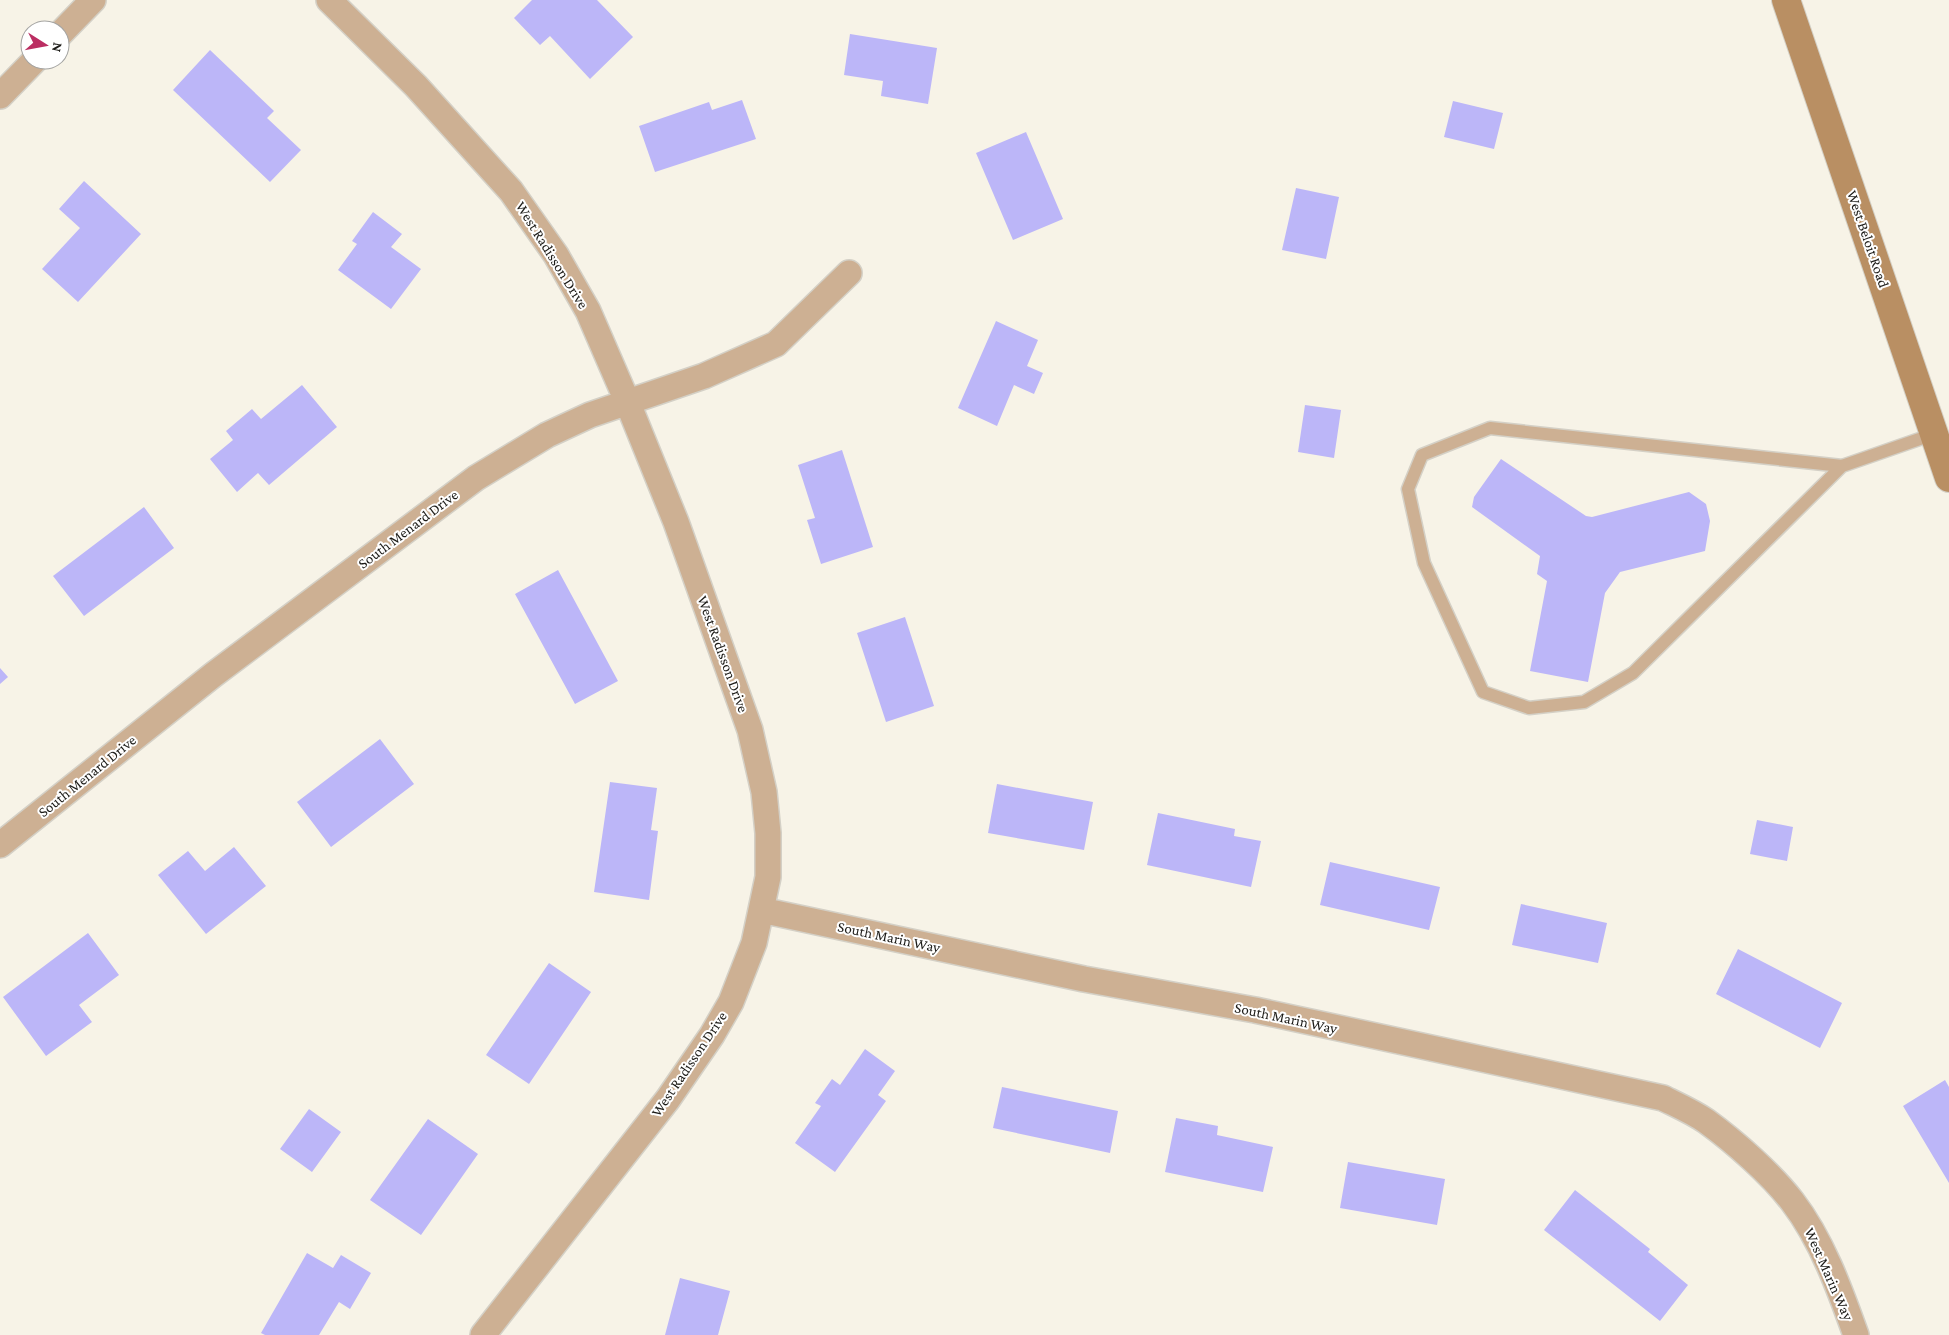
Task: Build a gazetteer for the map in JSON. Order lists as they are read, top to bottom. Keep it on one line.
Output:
{"streets":{"main road":["West Beloit Road"],"street":["West Radisson Drive","South Menard Drive","South Marin Way","West Marin Way"]},"crossings":[["West Radisson Drive","South Menard Drive"],["West Radisson Drive","South Marin Way"],["South Marin Way","West Marin Way"]],"north":"right"}
